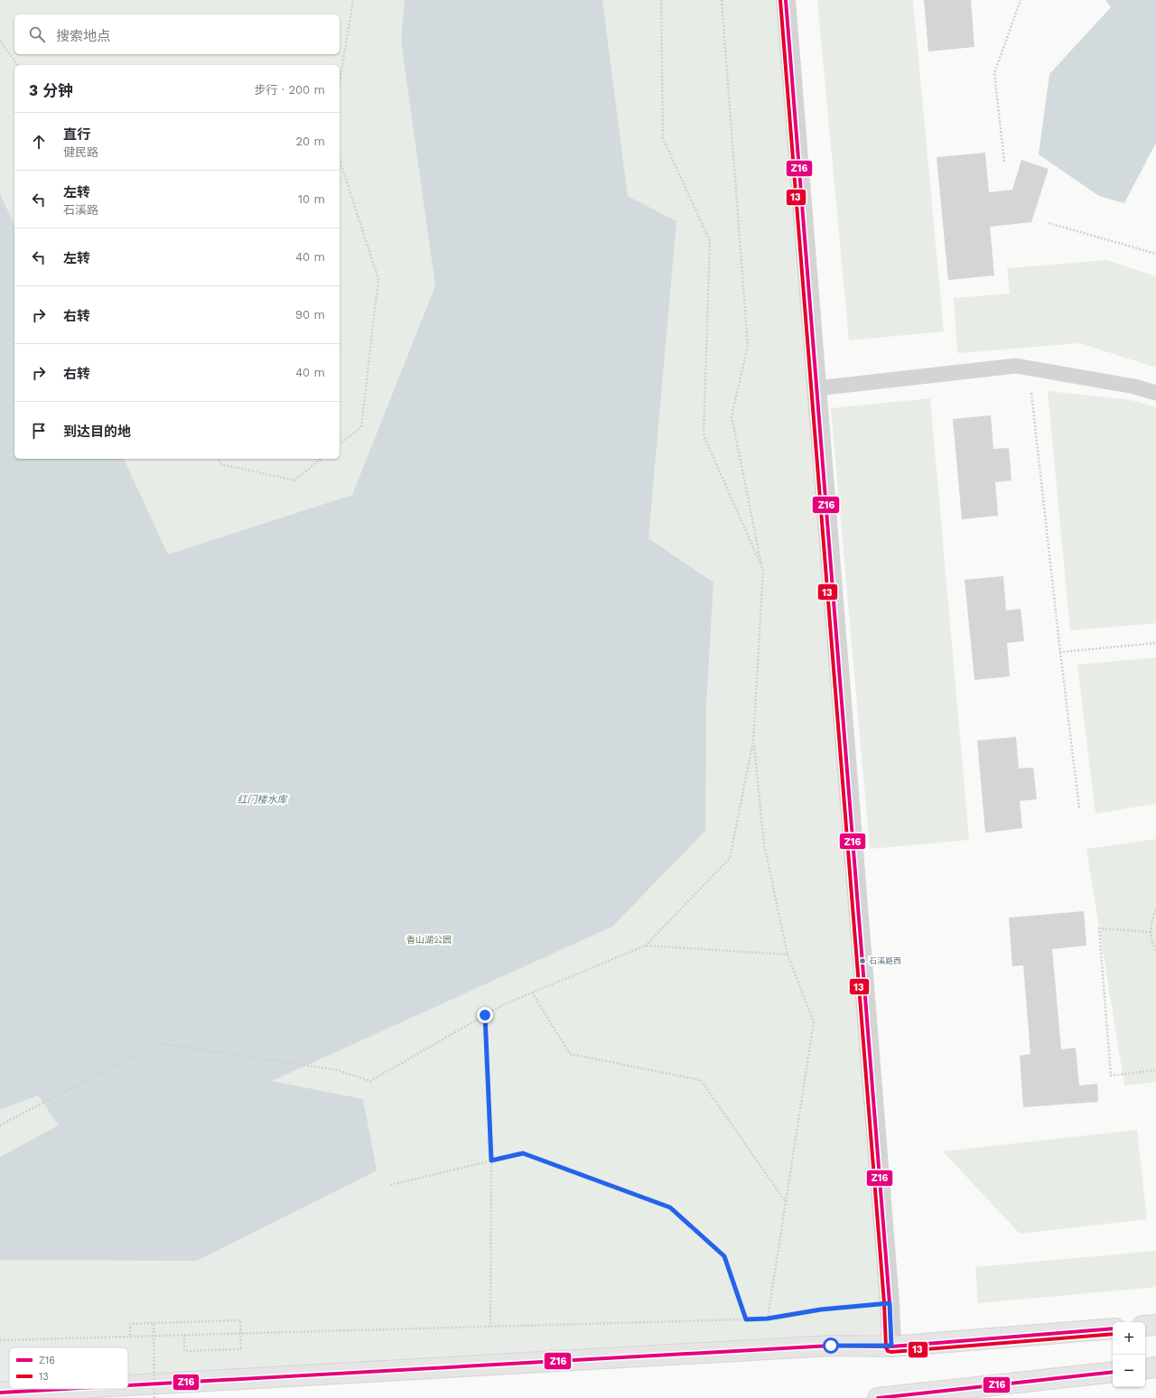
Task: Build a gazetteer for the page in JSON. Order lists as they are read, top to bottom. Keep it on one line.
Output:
{"water":["红门楼水库"],"parks":["香山湖公园"],"places":["石溪路西"],"lines":["transit line Z16","transit line 13"],"legend":["Z16","13"],"page":{"search":"搜索地点","heading":["3 分钟","步行 · 200 m"],"list":[["直行","健民路","20 m"],["左转","石溪路","10 m"],["左转","40 m"],["右转","90 m"],["右转","40 m"],"到达目的地"],"map_buttons":["+","−"]}}
